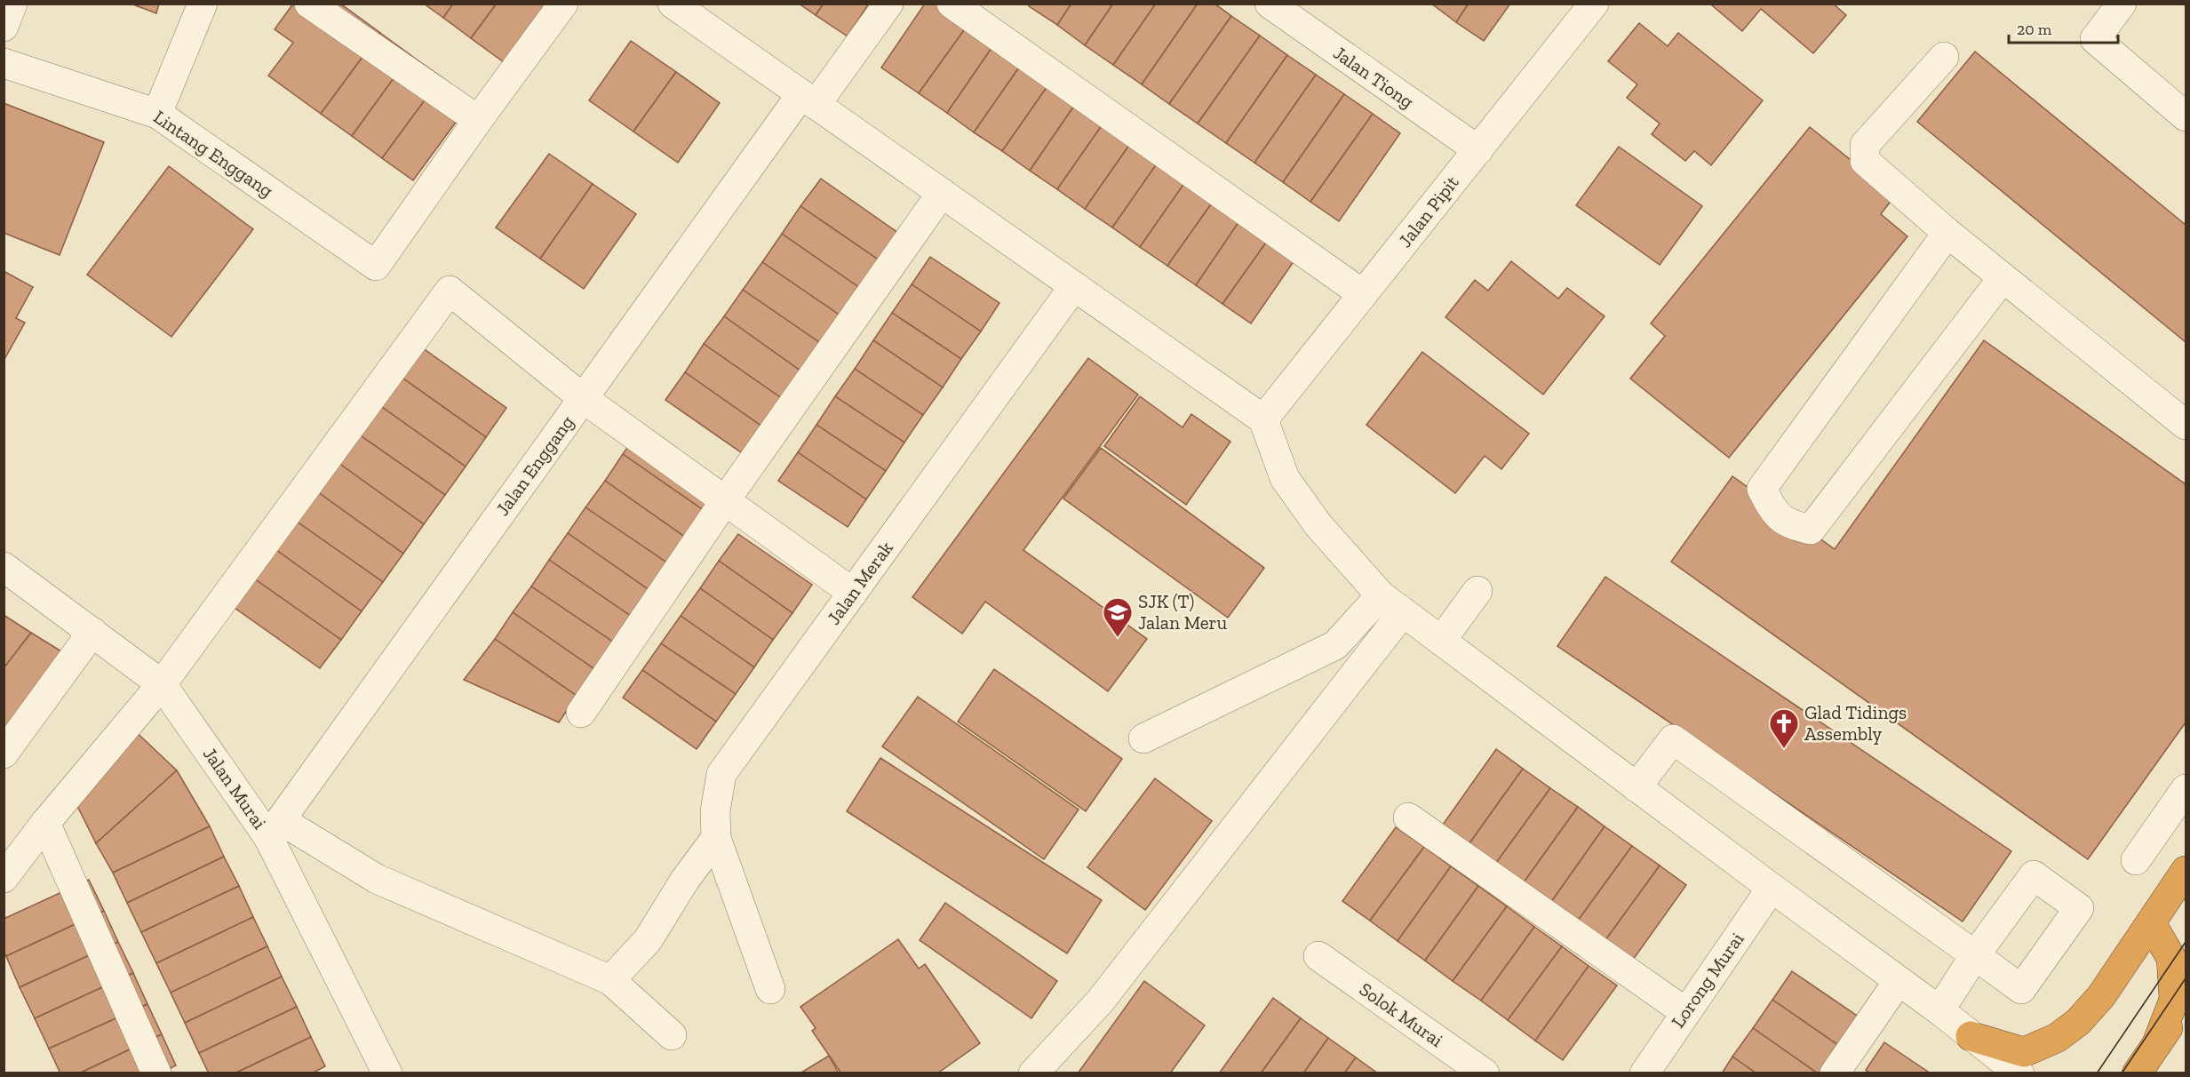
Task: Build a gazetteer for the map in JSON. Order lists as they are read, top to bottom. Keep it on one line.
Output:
{"streets":{"street":["Jalan Tiong","Lintang Enggang","Jalan Pipit","Jalan Enggang","Jalan Merak","Jalan Murai","Lorong Murai","Solok Murai"]},"crossings":[["Jalan Tiong","Jalan Pipit"],["Jalan Enggang","Jalan Murai"]],"places":{"school or university":["SJK (T) Jalan Meru"],"church":["Glad Tidings Assembly"]},"scale_bar":"20 m"}
